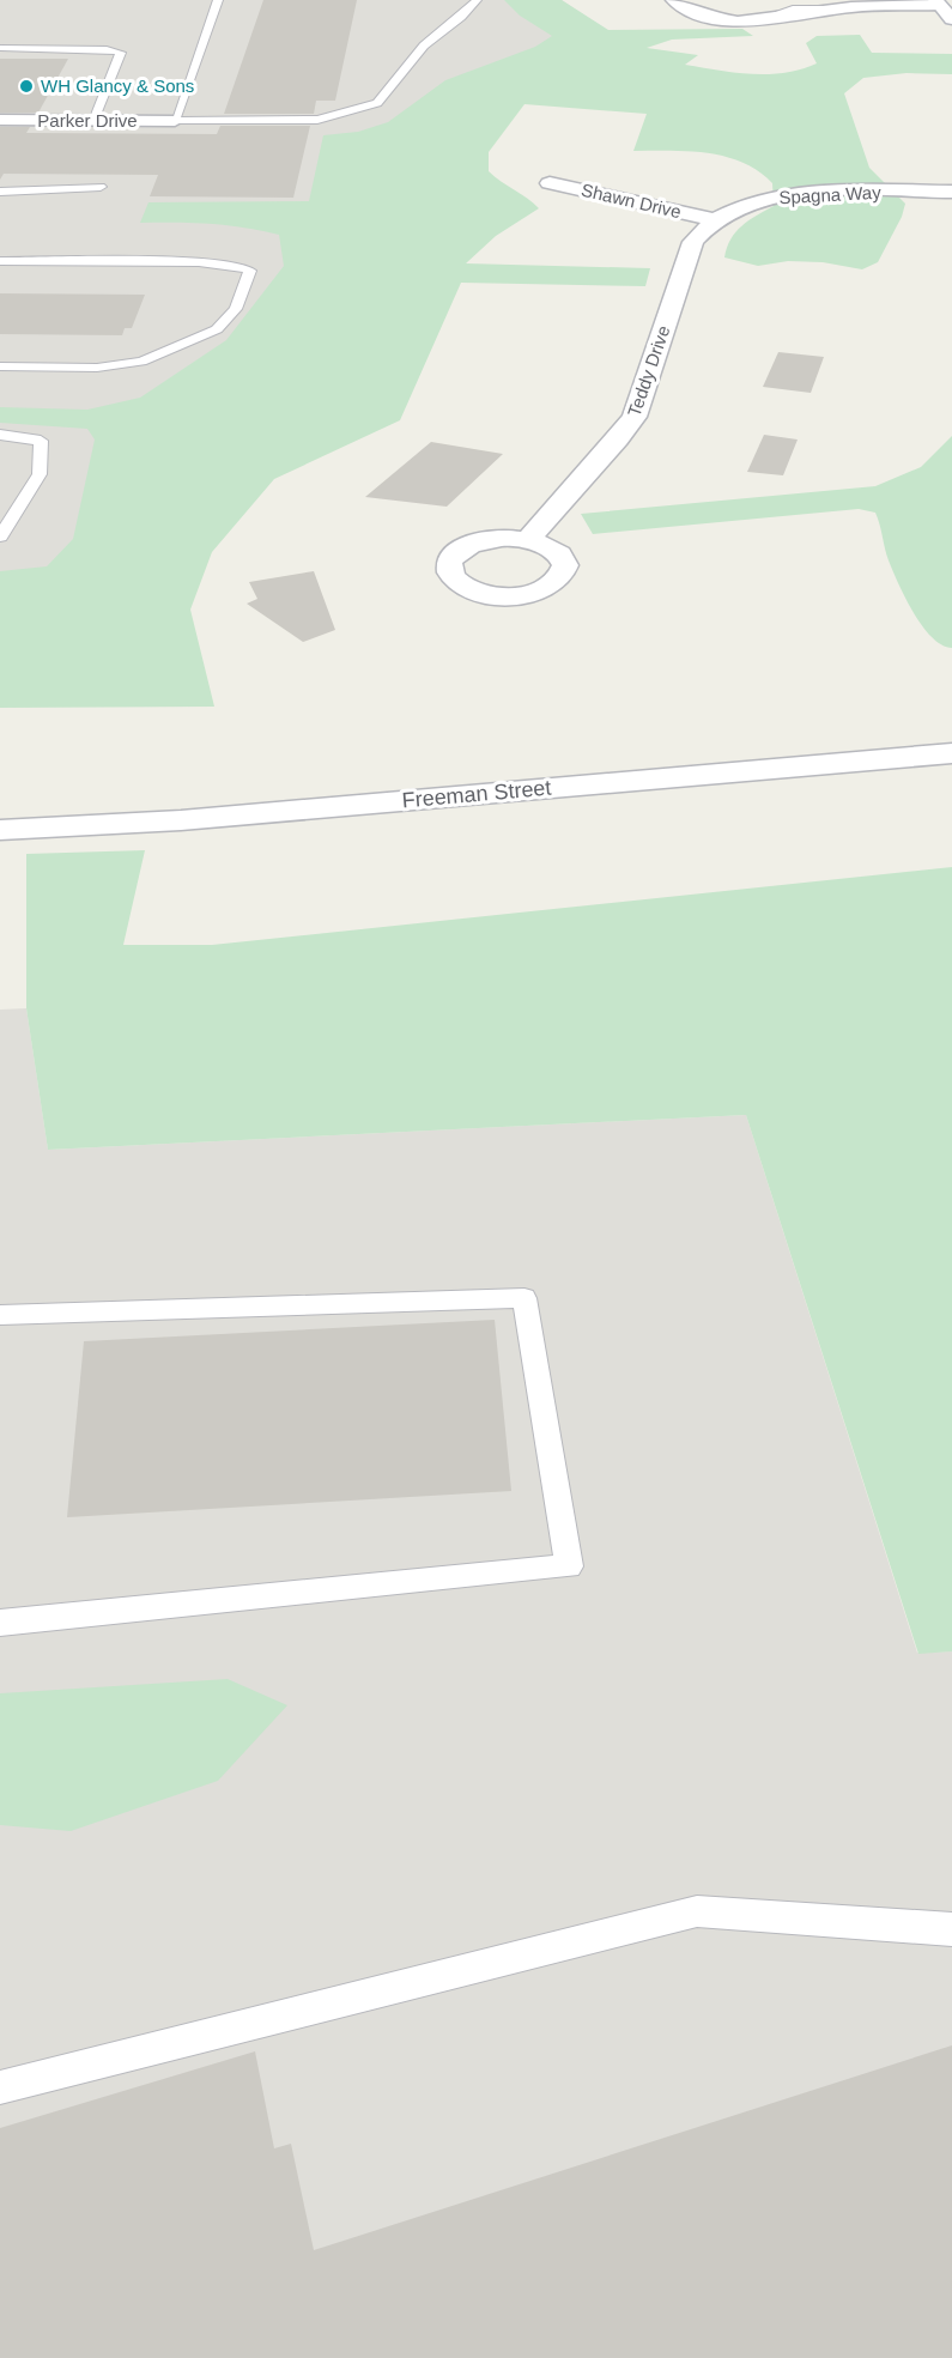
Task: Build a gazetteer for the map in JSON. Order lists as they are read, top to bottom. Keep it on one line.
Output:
{"streets":{"street":["Parker Drive","Spagna Way","Shawn Drive","Teddy Drive","Freeman Street"]},"crossings":[["Spagna Way","Shawn Drive"],["Spagna Way","Teddy Drive"],["Shawn Drive","Teddy Drive"]],"places":["WH Glancy & Sons"]}
